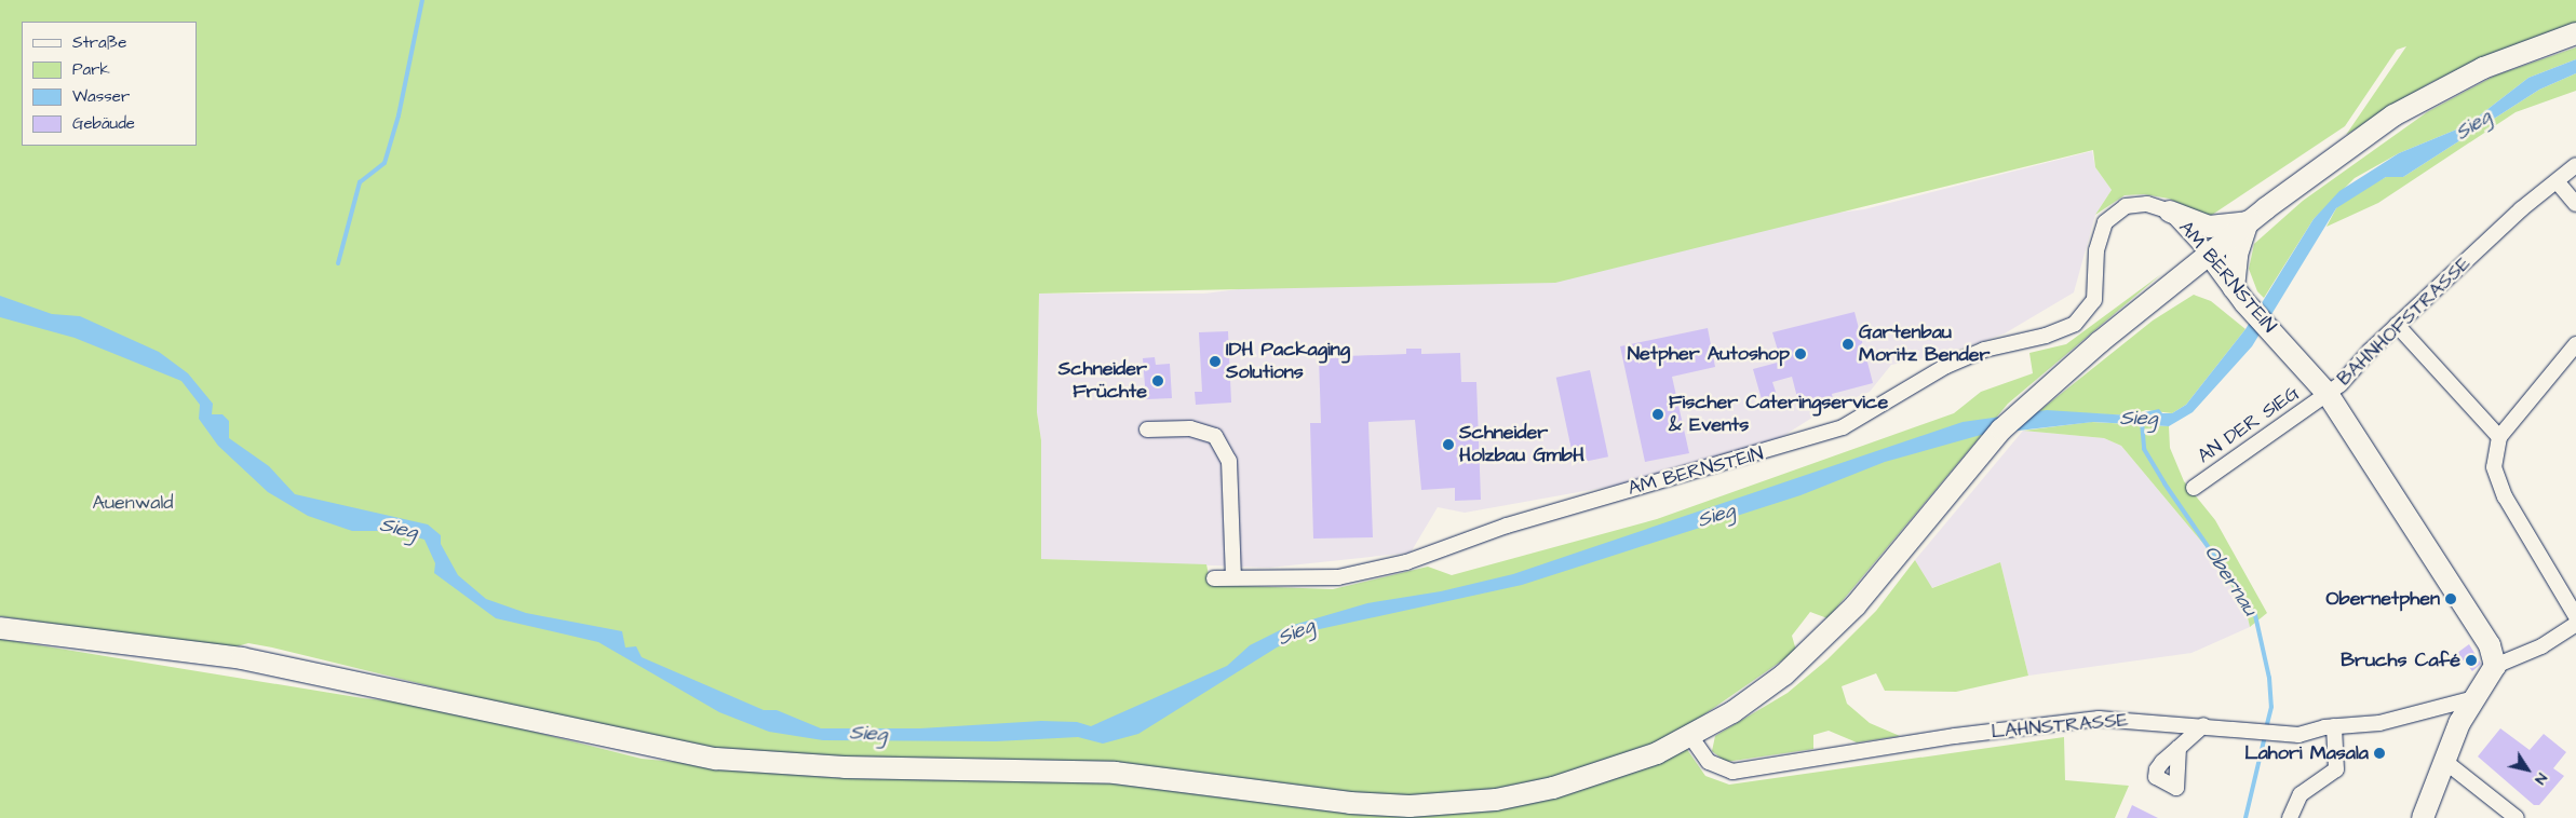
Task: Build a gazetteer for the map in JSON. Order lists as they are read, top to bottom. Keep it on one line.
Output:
{"streets":{"main road":["AM BERNSTEIN","BAHNHOFSTRASSE"],"street":["AN DER SIEG","LAHNSTRASSE"]},"crossings":[["AM BERNSTEIN","BAHNHOFSTRASSE"],["AM BERNSTEIN","AN DER SIEG"],["BAHNHOFSTRASSE","AN DER SIEG"]],"water":["Sieg","Obernau"],"parks":["Auenwald"],"places":["Gartenbau Moritz Bender","Netpher Autoshop","IDH Packaging Solutions","Schneider Früchte","Fischer Cateringservice & Events","Schneider Holzbau GmbH","Obernetphen","Bruchs Café","Lahori Masala"],"legend":["Straße","Park","Wasser","Gebäude"],"north":"bottom right"}
